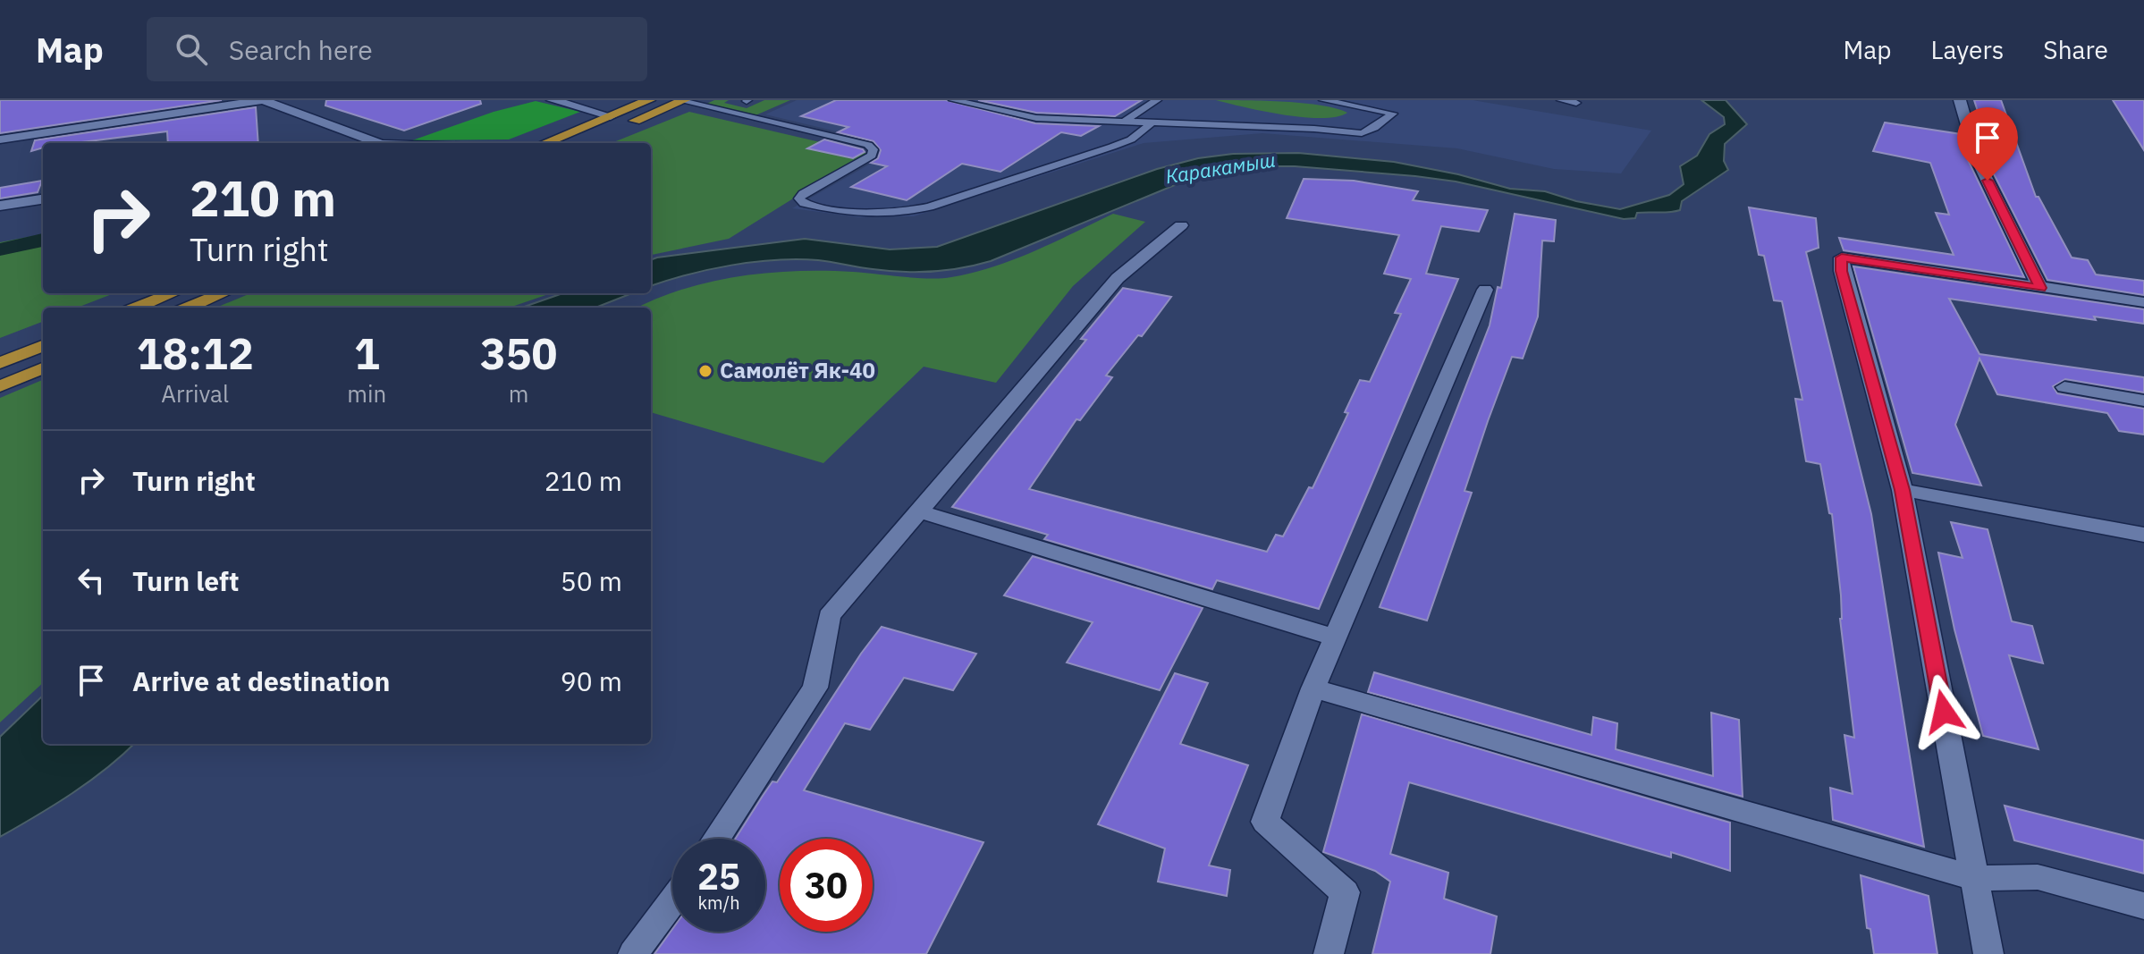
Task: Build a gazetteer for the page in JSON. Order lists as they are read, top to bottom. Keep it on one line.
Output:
{"water":["Каракамыш"],"places":["Самолёт Як-40"],"page":{"header":"Map","search":"Search here","nav":["Map","Layers","Share"],"turn":["210 m","Turn right"],"eta":["18:12","Arrival","1","min","350","m"],"list":[{"name":"Turn right","value":"210 m"},{"name":"Turn left","value":"50 m"},{"name":"Arrive at destination","value":"90 m"}],"speed":"25 km/h","limit":"30"}}
